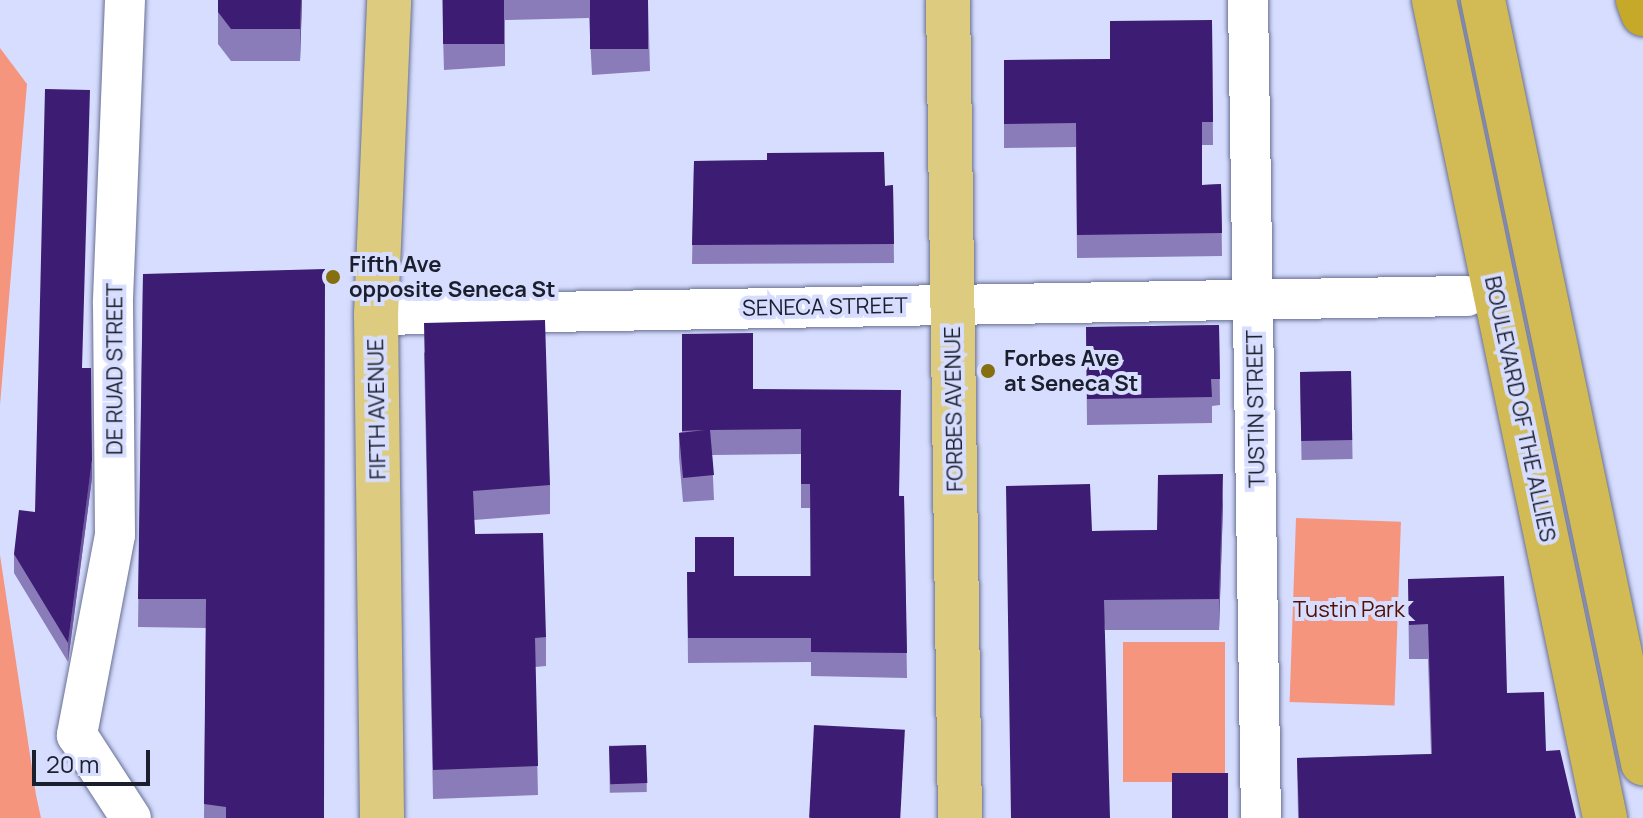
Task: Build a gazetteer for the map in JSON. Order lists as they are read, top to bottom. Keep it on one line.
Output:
{"streets":{"highway":["BOULEVARD OF THE ALLIES"],"main road":["FIFTH AVENUE","FORBES AVENUE"],"street":["SENECA STREET","DE RUAD STREET","TUSTIN STREET"]},"crossings":[["SENECA STREET","FIFTH AVENUE"],["SENECA STREET","FORBES AVENUE"],["SENECA STREET","TUSTIN STREET"]],"parks":["Tustin Park"],"places":["Fifth Ave opposite Seneca St","Forbes Ave at Seneca St"],"scale_bar":"20 m"}
